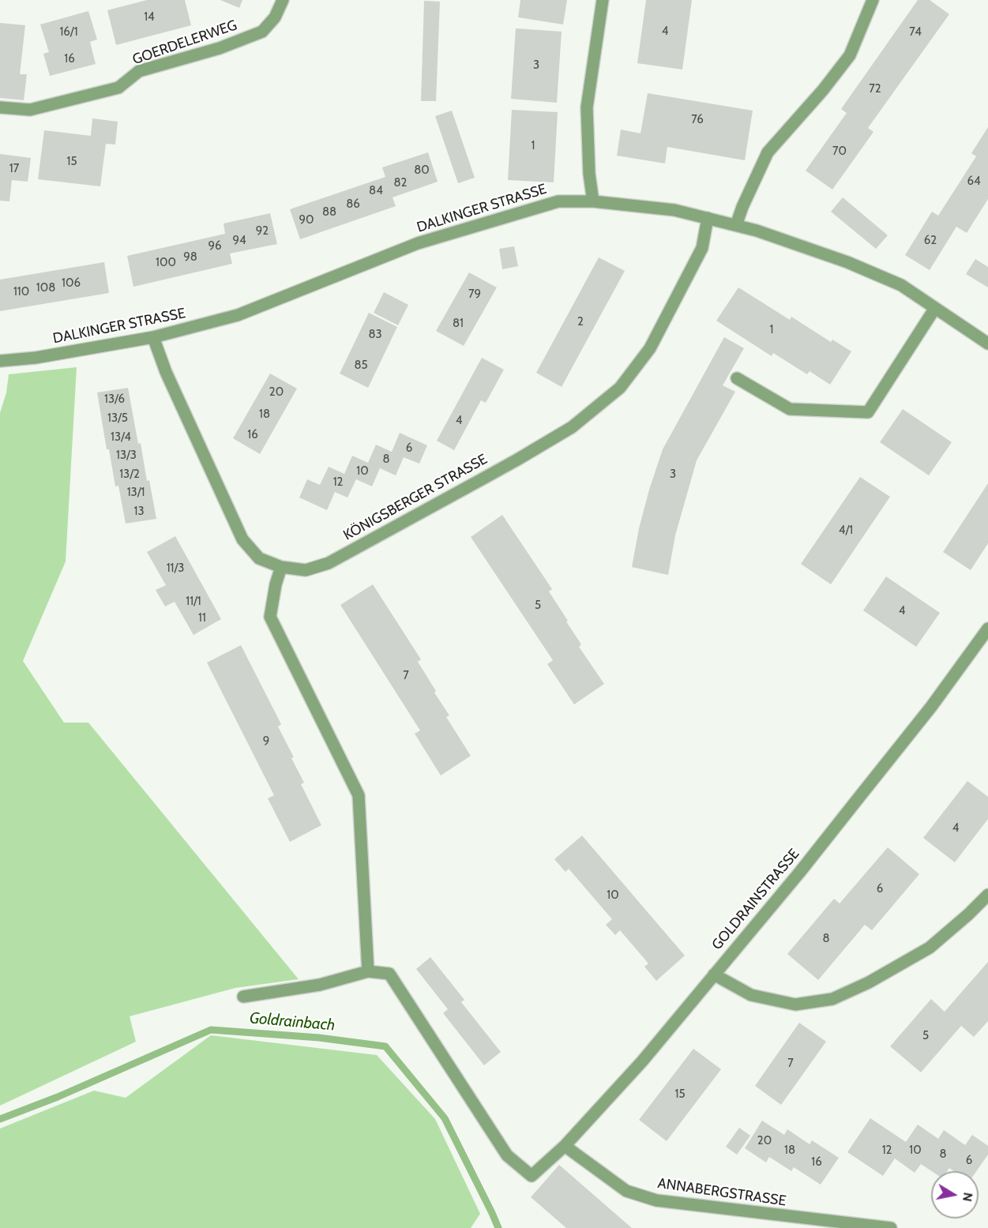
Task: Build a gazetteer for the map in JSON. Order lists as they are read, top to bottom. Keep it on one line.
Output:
{"streets":{"street":["GOERDELERWEG","DALKINGER STRASSE","KÖNIGSBERGER STRASSE","GOLDRAINSTRASSE","ANNABERGSTRASSE"]},"crossings":[["DALKINGER STRASSE","KÖNIGSBERGER STRASSE"],["GOLDRAINSTRASSE","ANNABERGSTRASSE"]],"water":["Goldrainbach"],"house_numbers":["14","4","16/1","74","16","3","72","76","1","70","15","17","80","64","82","84","86","88","90","92","94","62","96","98","100","106","108","110","79","2","81","1","83","85","20","13/6","18","13/5","4","16","13/4","6","13/3","8","10","13/2","3","12","13/1","13","4/1","11/3","11/1","5","4","11","7","9","4","6","10","8","5","7","15","20","18","12","10","8","6","16"],"north":"right"}
